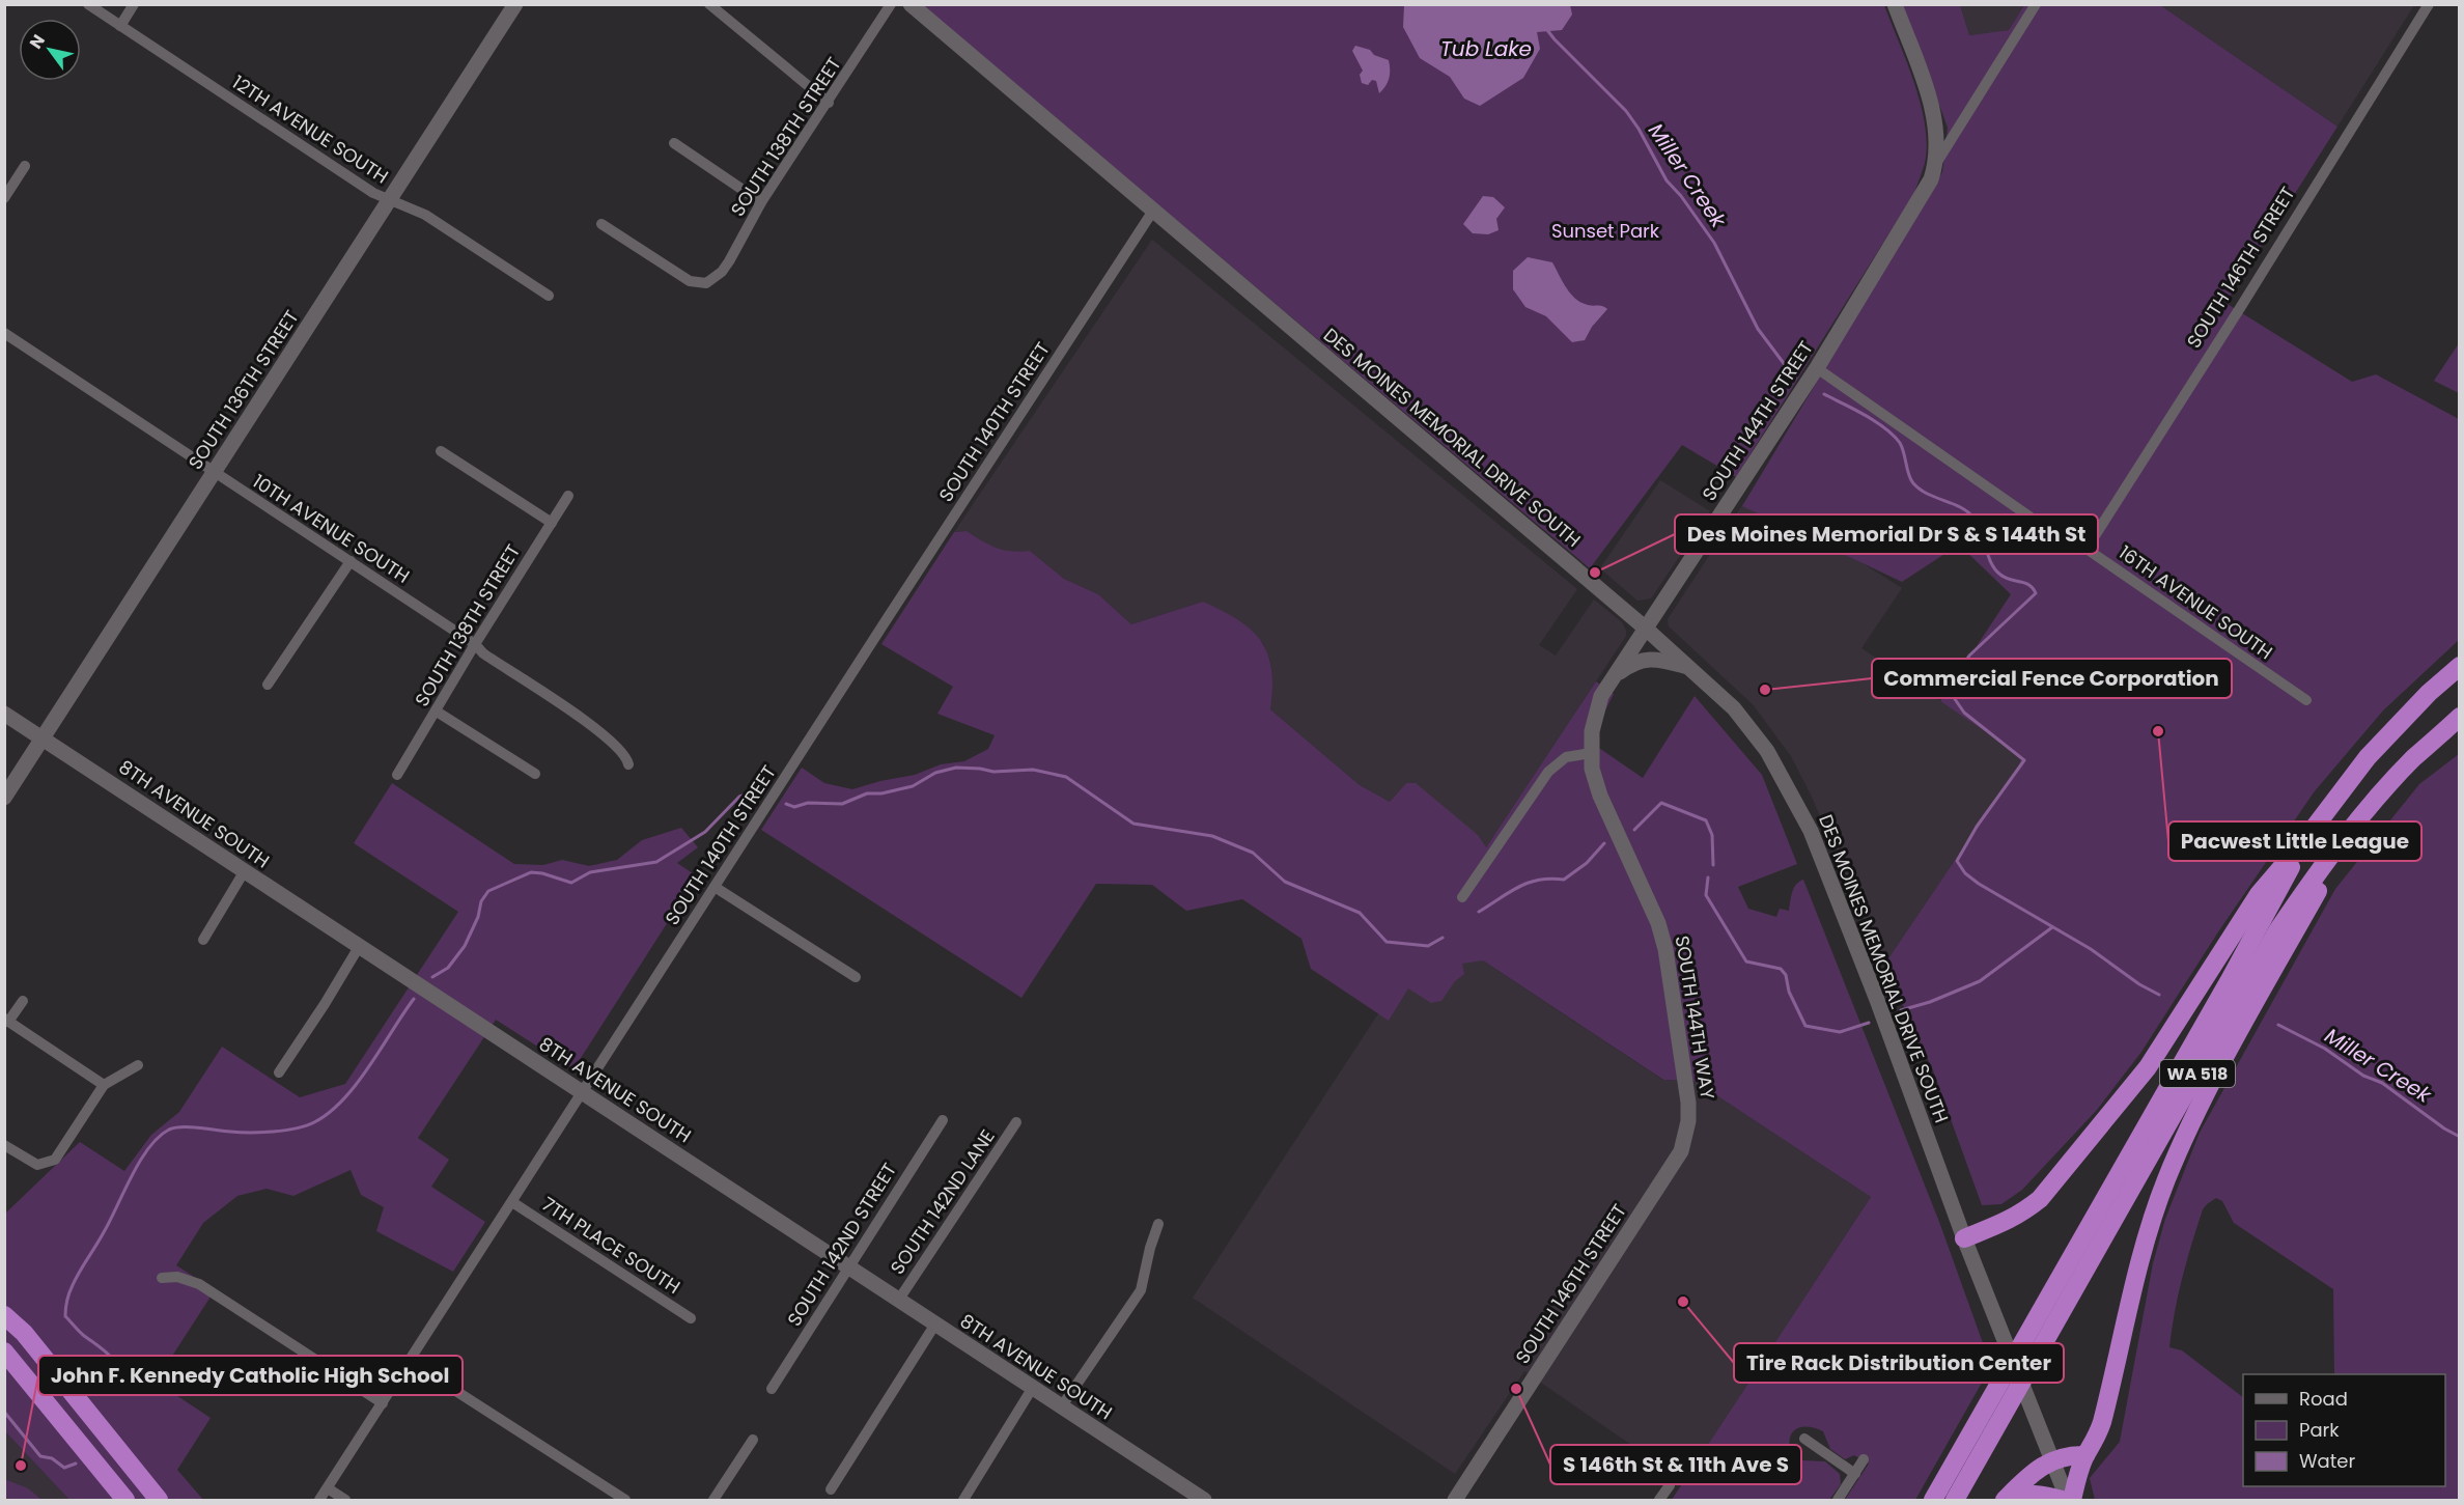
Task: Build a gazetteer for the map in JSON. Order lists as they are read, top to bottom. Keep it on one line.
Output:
{"streets":{"highway":["WA 518"],"street":["12TH AVENUE SOUTH","SOUTH 138TH STREET","SOUTH 146TH STREET","SOUTH 136TH STREET","SOUTH 144TH STREET","SOUTH 140TH STREET","DES MOINES MEMORIAL DRIVE SOUTH","10TH AVENUE SOUTH","16TH AVENUE SOUTH","8TH AVENUE SOUTH","SOUTH 144TH WAY","SOUTH 142ND LANE","SOUTH 142ND STREET","7TH PLACE SOUTH"]},"crossings":[["12TH AVENUE SOUTH","SOUTH 136TH STREET"],["SOUTH 138TH STREET","10TH AVENUE SOUTH"],["SOUTH 146TH STREET","16TH AVENUE SOUTH"],["SOUTH 146TH STREET","SOUTH 144TH WAY"],["SOUTH 136TH STREET","10TH AVENUE SOUTH"],["SOUTH 136TH STREET","8TH AVENUE SOUTH"],["SOUTH 144TH STREET","DES MOINES MEMORIAL DRIVE SOUTH"],["SOUTH 144TH STREET","16TH AVENUE SOUTH"],["SOUTH 144TH STREET","SOUTH 144TH WAY"],["SOUTH 140TH STREET","DES MOINES MEMORIAL DRIVE SOUTH"],["SOUTH 140TH STREET","8TH AVENUE SOUTH"],["SOUTH 140TH STREET","7TH PLACE SOUTH"],["8TH AVENUE SOUTH","SOUTH 142ND LANE"],["8TH AVENUE SOUTH","SOUTH 142ND STREET"]],"water":["Tub Lake","Miller Creek"],"parks":["Sunset Park"],"places":["Des Moines Memorial Dr S & S 144th St","Commercial Fence Corporation","Pacwest Little League","Tire Rack Distribution Center","S 146th St & 11th Ave S","John F. Kennedy Catholic High School"],"legend":["Road","Park","Water"],"north":"top left"}
